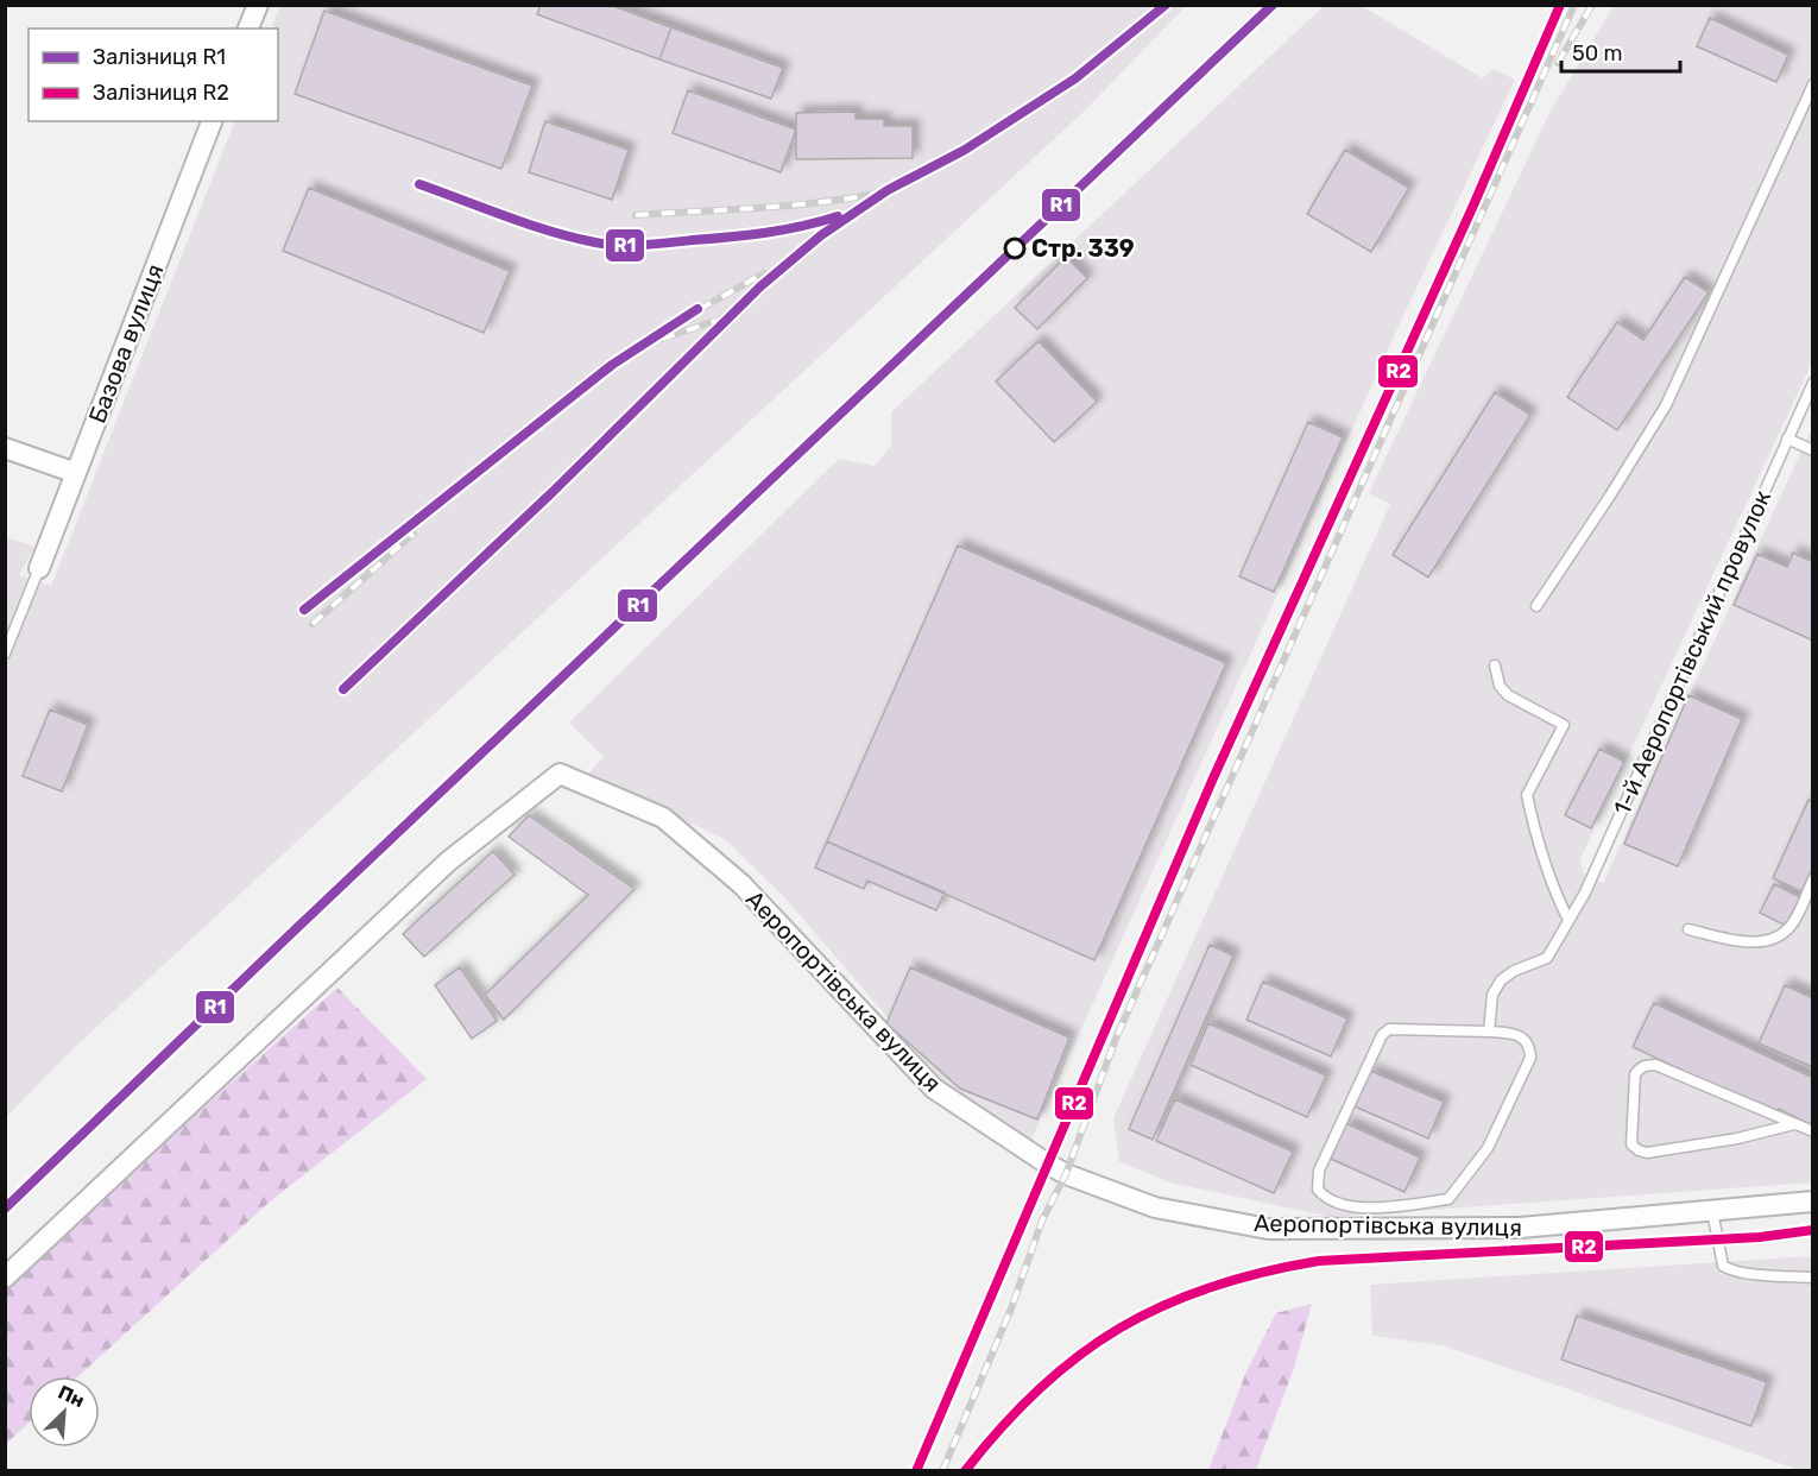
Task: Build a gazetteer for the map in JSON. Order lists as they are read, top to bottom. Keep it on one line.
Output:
{"streets":{"street":["Базова вулиця","Аеропортівська вулиця"],"lane":["1-й Аеропортівський провулок"]},"places":["Стр. 339"],"lines":["rail line R1","rail line R2"],"legend":["Залізниця R1","Залізниця R2"],"scale_bar":"50 m","north":"top right"}
